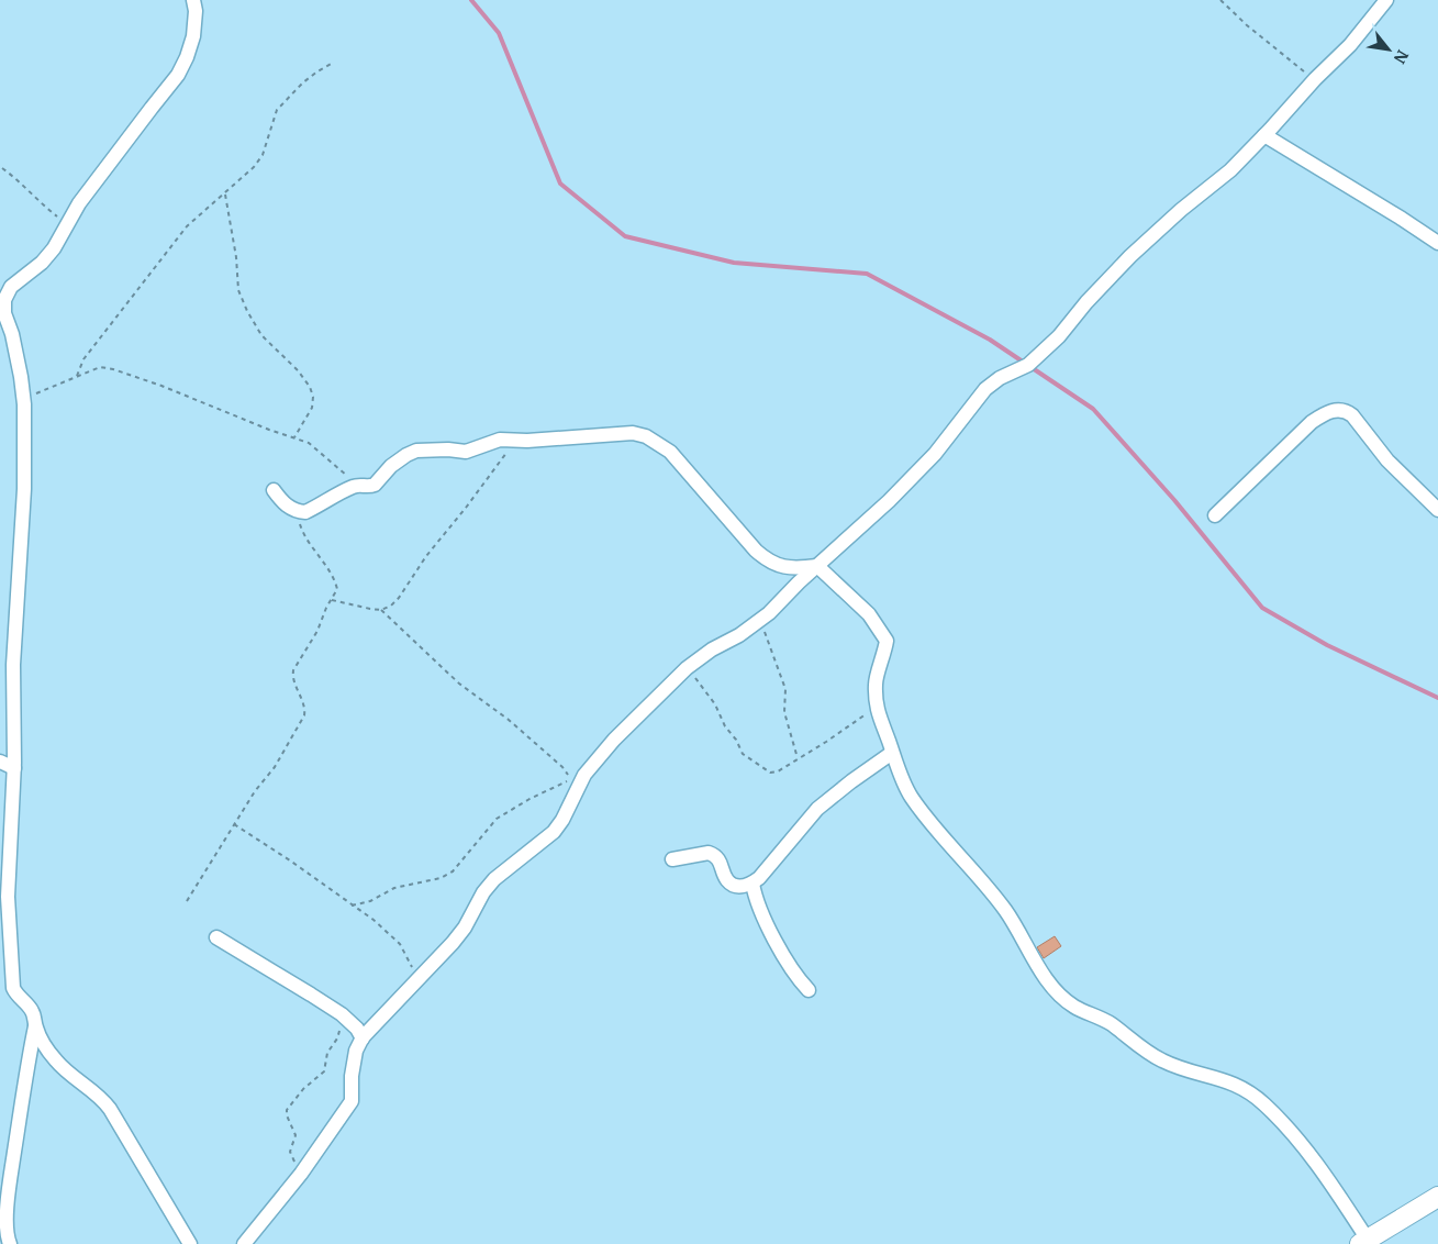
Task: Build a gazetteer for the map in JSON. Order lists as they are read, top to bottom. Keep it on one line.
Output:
{"north":"bottom right"}
